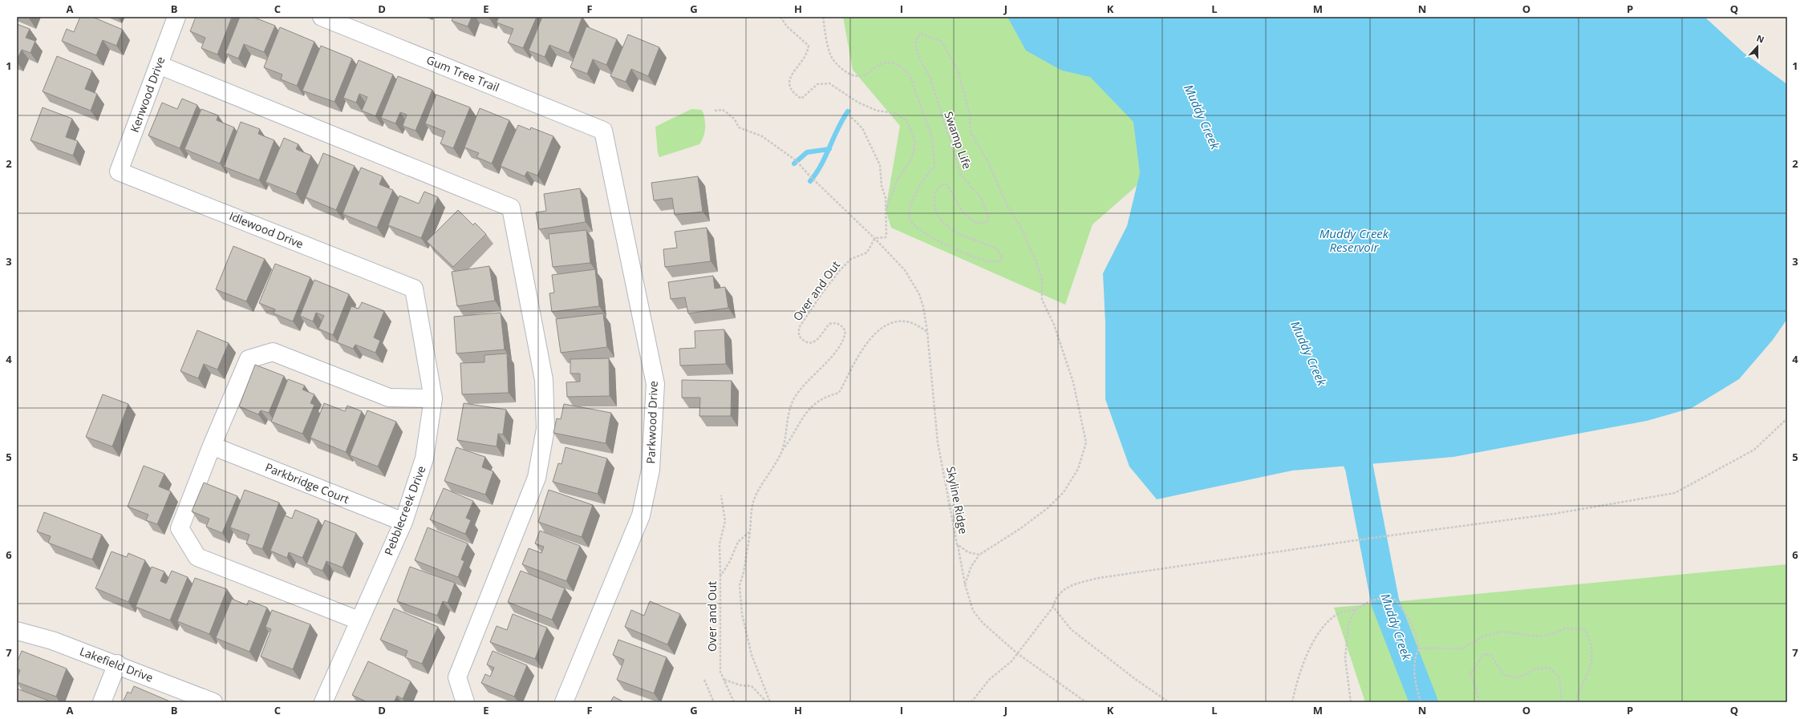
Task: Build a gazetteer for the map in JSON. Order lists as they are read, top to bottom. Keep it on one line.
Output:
{"streets":{"street":["Gum Tree Trail","Kenwood Drive","Idlewood Drive","Parkwood Drive","Parkbridge Court","Pebblecreek Drive","Lakefield Drive"],"path":["Swamp Life","Over and Out","Skyline Ridge"]},"crossings":[["Gum Tree Trail","Parkwood Drive"],["Kenwood Drive","Idlewood Drive"],["Swamp Life","Skyline Ridge"],["Idlewood Drive","Pebblecreek Drive"],["Over and Out","Skyline Ridge"],["Parkbridge Court","Pebblecreek Drive"]],"water":["Muddy Creek","Muddy Creek Reservoir"],"north":"top","grid":{"columns":["A","B","C","D","E","F","G","H","I","J","K","L","M","N","O","P","Q"],"rows":["1","2","3","4","5","6","7"]}}
